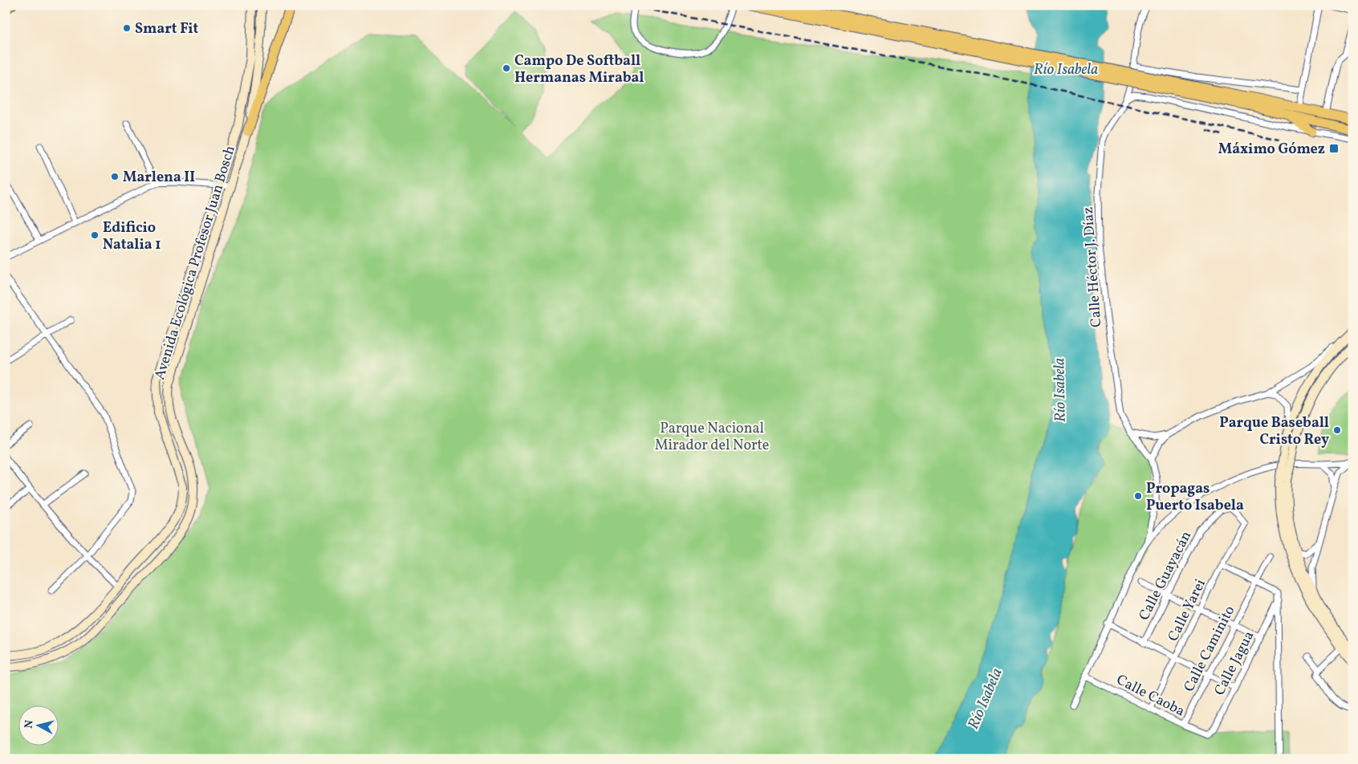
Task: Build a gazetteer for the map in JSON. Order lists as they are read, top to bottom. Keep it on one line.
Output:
{"streets":{"street":["Avenida Ecológica Profesor Juan Bosch","Calle Héctor J. Díaz","Calle Guayacán","Calle Yarei","Calle Caminito","Calle Jagua","Calle Caoba"]},"crossings":[["Calle Guayacán","Calle Yarei"],["Calle Yarei","Calle Caoba"],["Calle Caminito","Calle Caoba"],["Calle Jagua","Calle Caoba"]],"water":["Río Isabela"],"parks":["Parque Nacional Mirador del Norte"],"places":{"other":["Smart Fit","Campo De Softball Hermanas Mirabal","Marlena II","Edificio Natalia 1","Parque Baseball Cristo Rey","Propagas Puerto Isabela"],"transit":["Máximo Gómez"]},"north":"left"}
